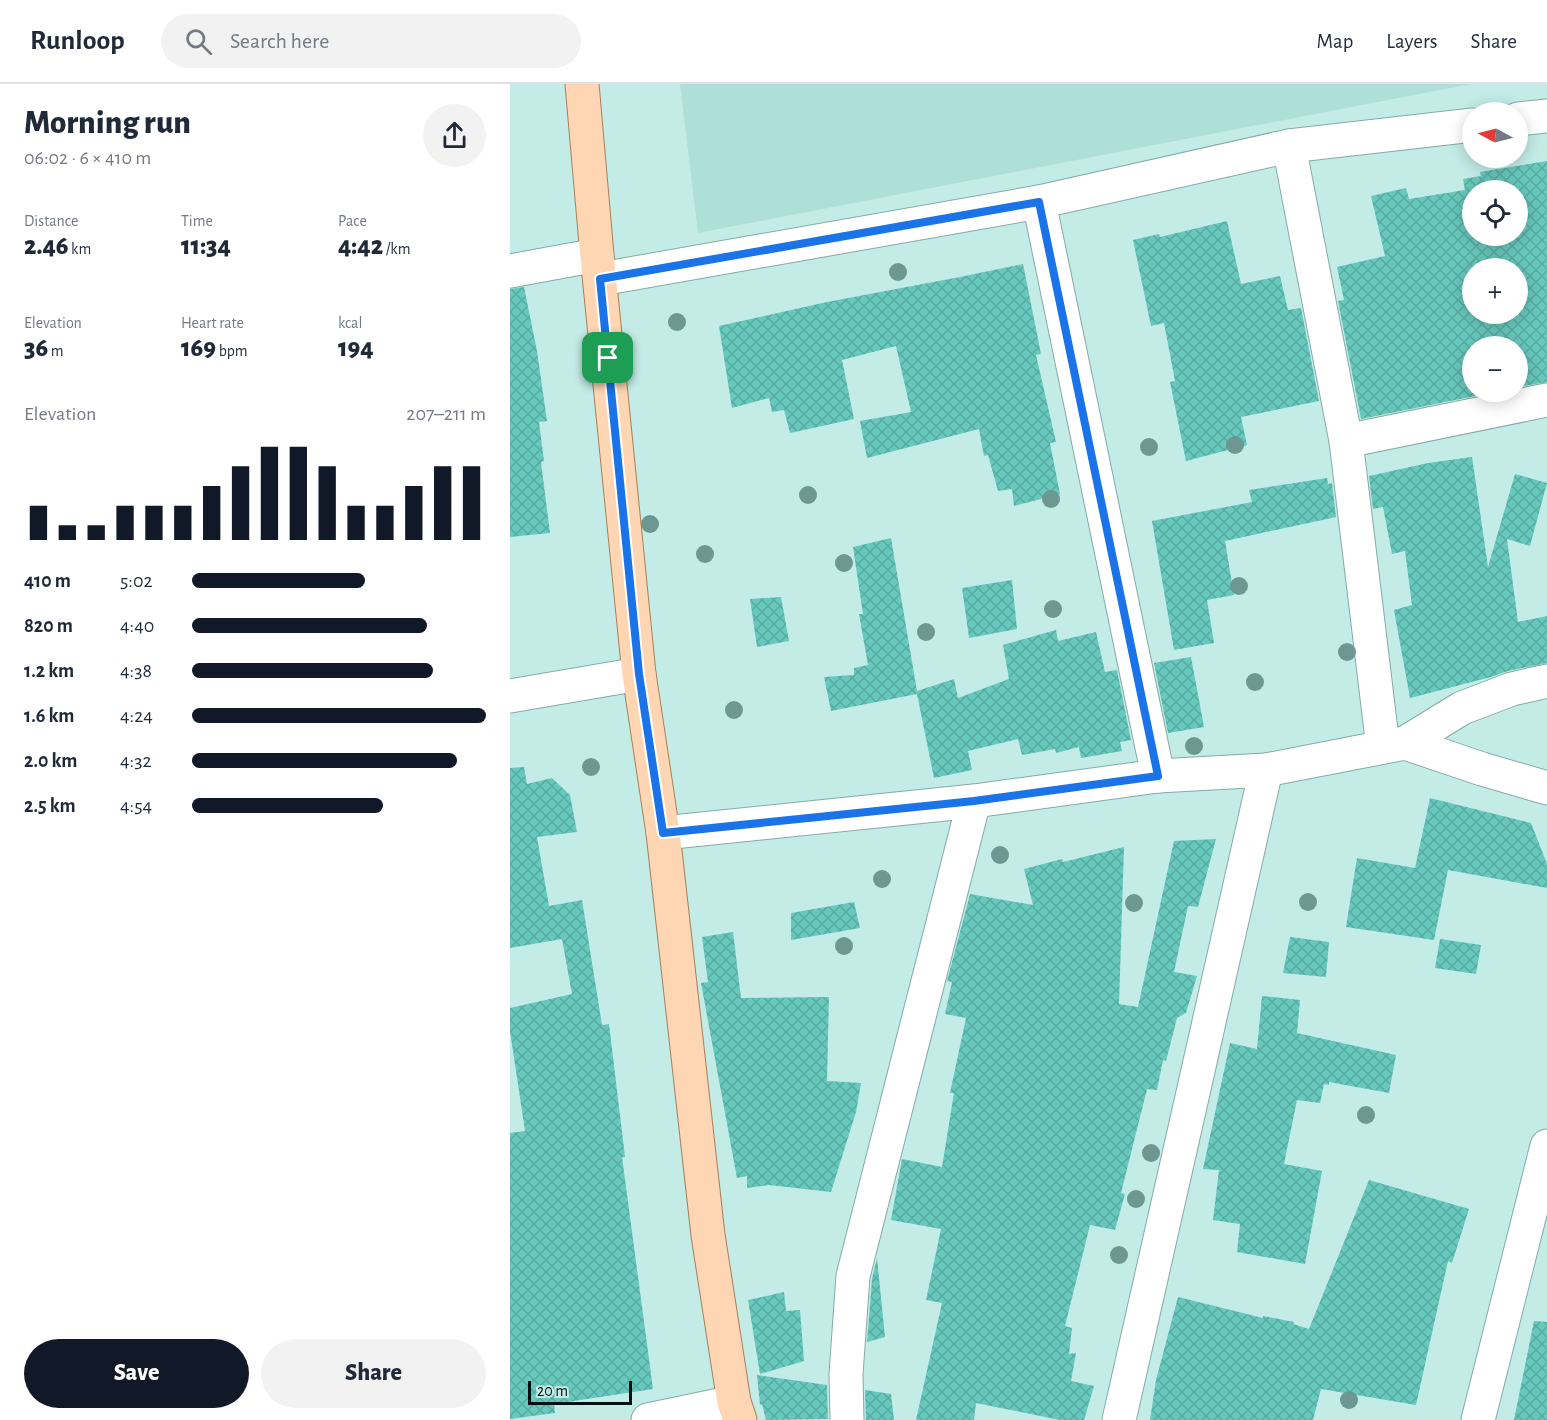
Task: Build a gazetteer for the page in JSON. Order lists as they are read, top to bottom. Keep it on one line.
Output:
{"scale_bar":"20 m","north":"left","page":{"header":"Runloop","search":"Search here","nav":["Map","Layers","Share"],"heading":["Morning run","06:02 · 6 × 410 m"],"map_buttons":["+","−"],"stats":[["Distance","2.46 km"],["Time","11:34"],["Pace","4:42 /km"],["Elevation","36 m"],["Heart rate","169 bpm"],["kcal","194"]],"chart":["Elevation","207–211 m"],"list":[{"name":"410 m","note":"5:02"},{"name":"820 m","note":"4:40"},{"name":"1.2 km","note":"4:38"},{"name":"1.6 km","note":"4:24"},{"name":"2.0 km","note":"4:32"},{"name":"2.5 km","note":"4:54"}],"buttons":["Save","Share"],"scale":"20 m"}}
